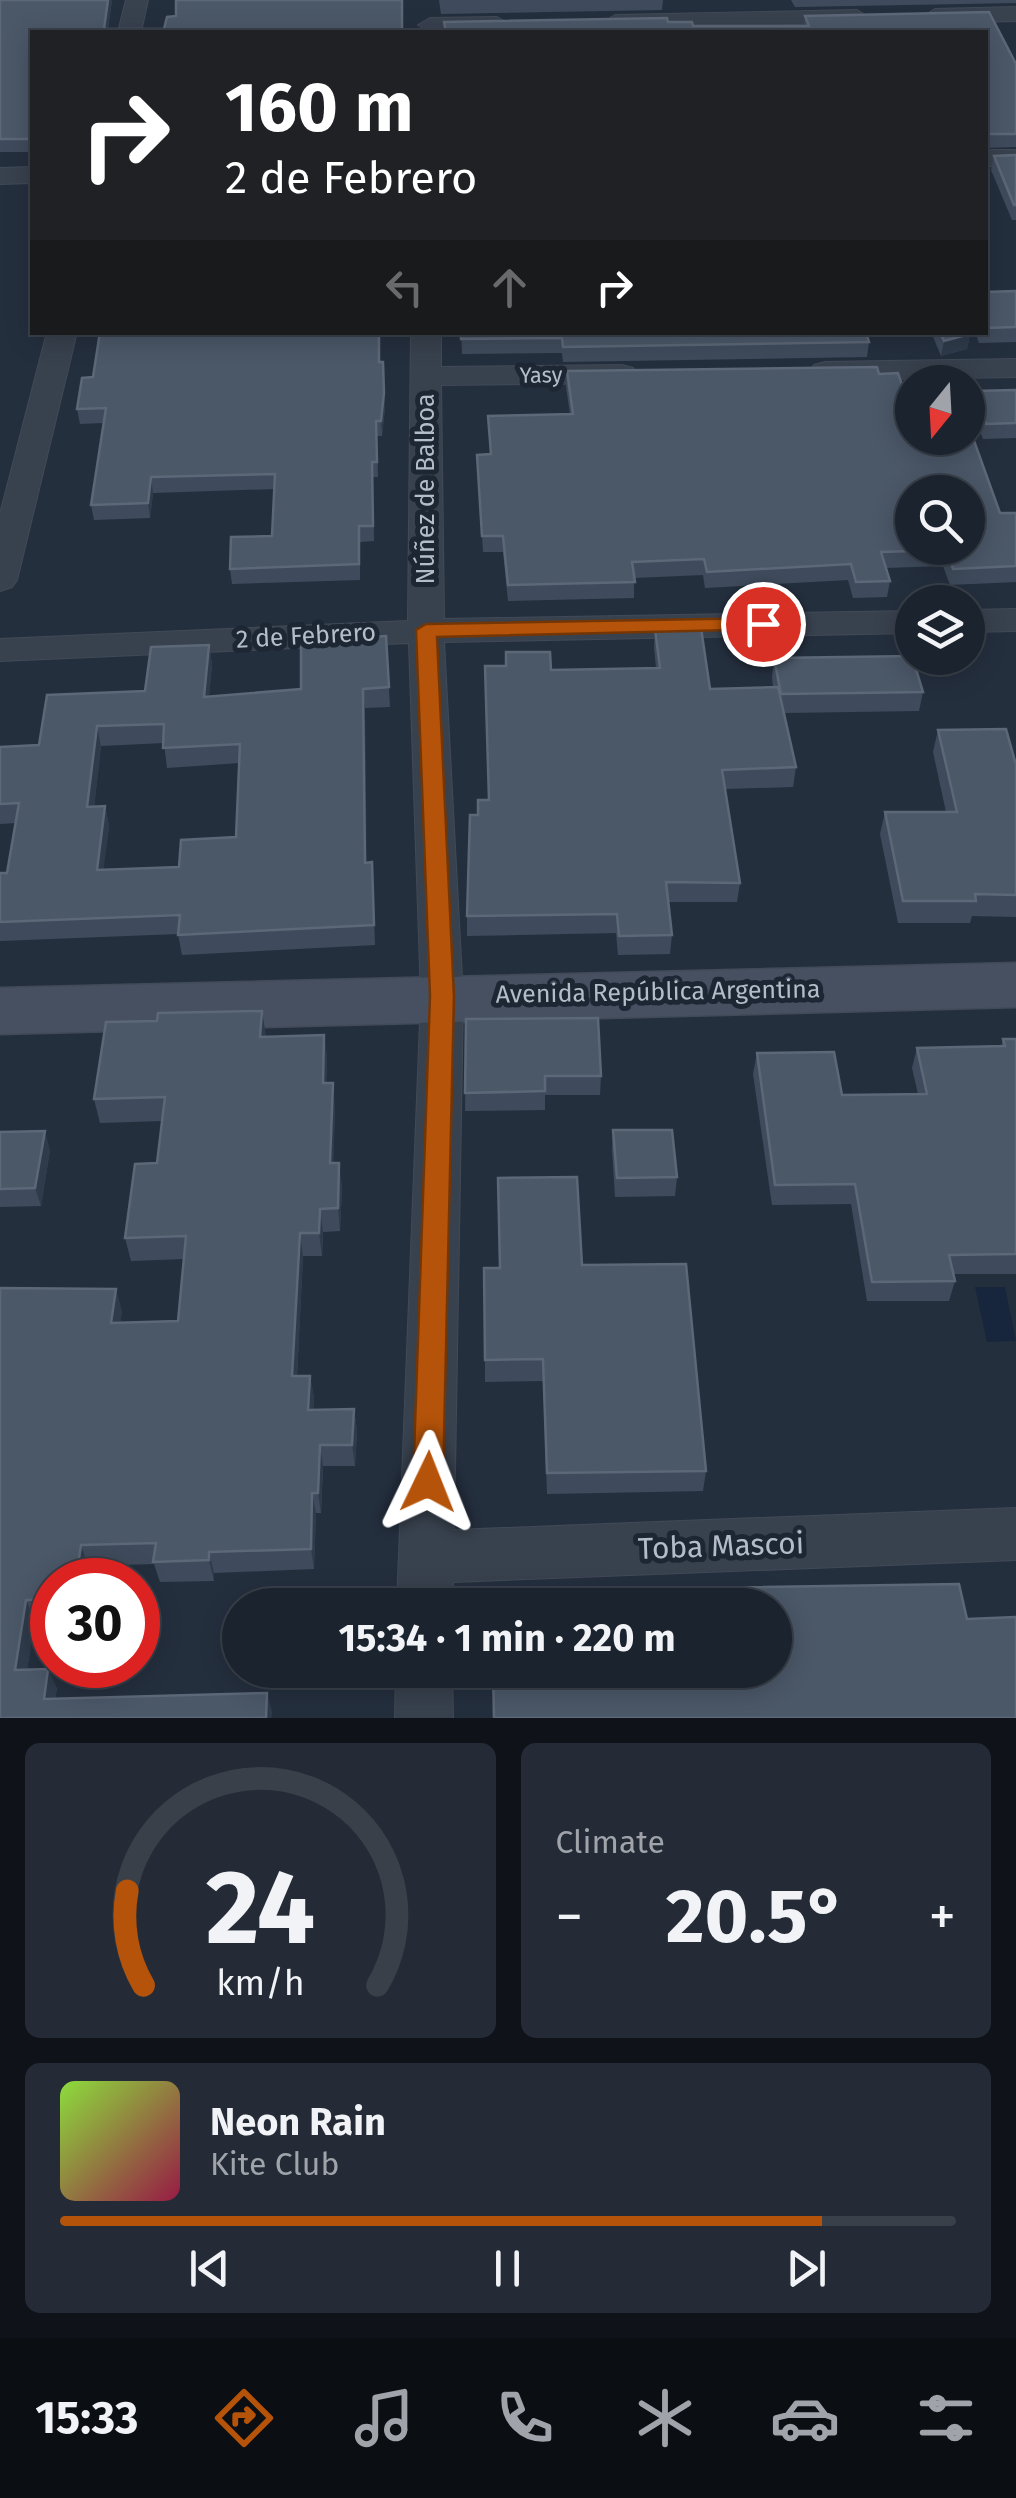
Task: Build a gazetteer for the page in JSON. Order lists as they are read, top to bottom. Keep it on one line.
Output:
{"streets":{"main road":["Avenida República Argentina"],"street":["Yasy","Núñez de Balboa","2 de Febrero","Toba Mascoi"]},"crossings":[["Yasy","Núñez de Balboa"],["Núñez de Balboa","2 de Febrero"],["Núñez de Balboa","Avenida República Argentina"],["Núñez de Balboa","Toba Mascoi"]],"north":"bottom","page":{"turn":["160 m","2 de Febrero"],"limit":"30","trip":"15:34 · 1 min · 220 m","tile":"Climate","heat":["−","20.5°","+"],"song":["Neon Rain","Kite Club"],"tabs":"15:33","gauge":["24","km/h"]}}
